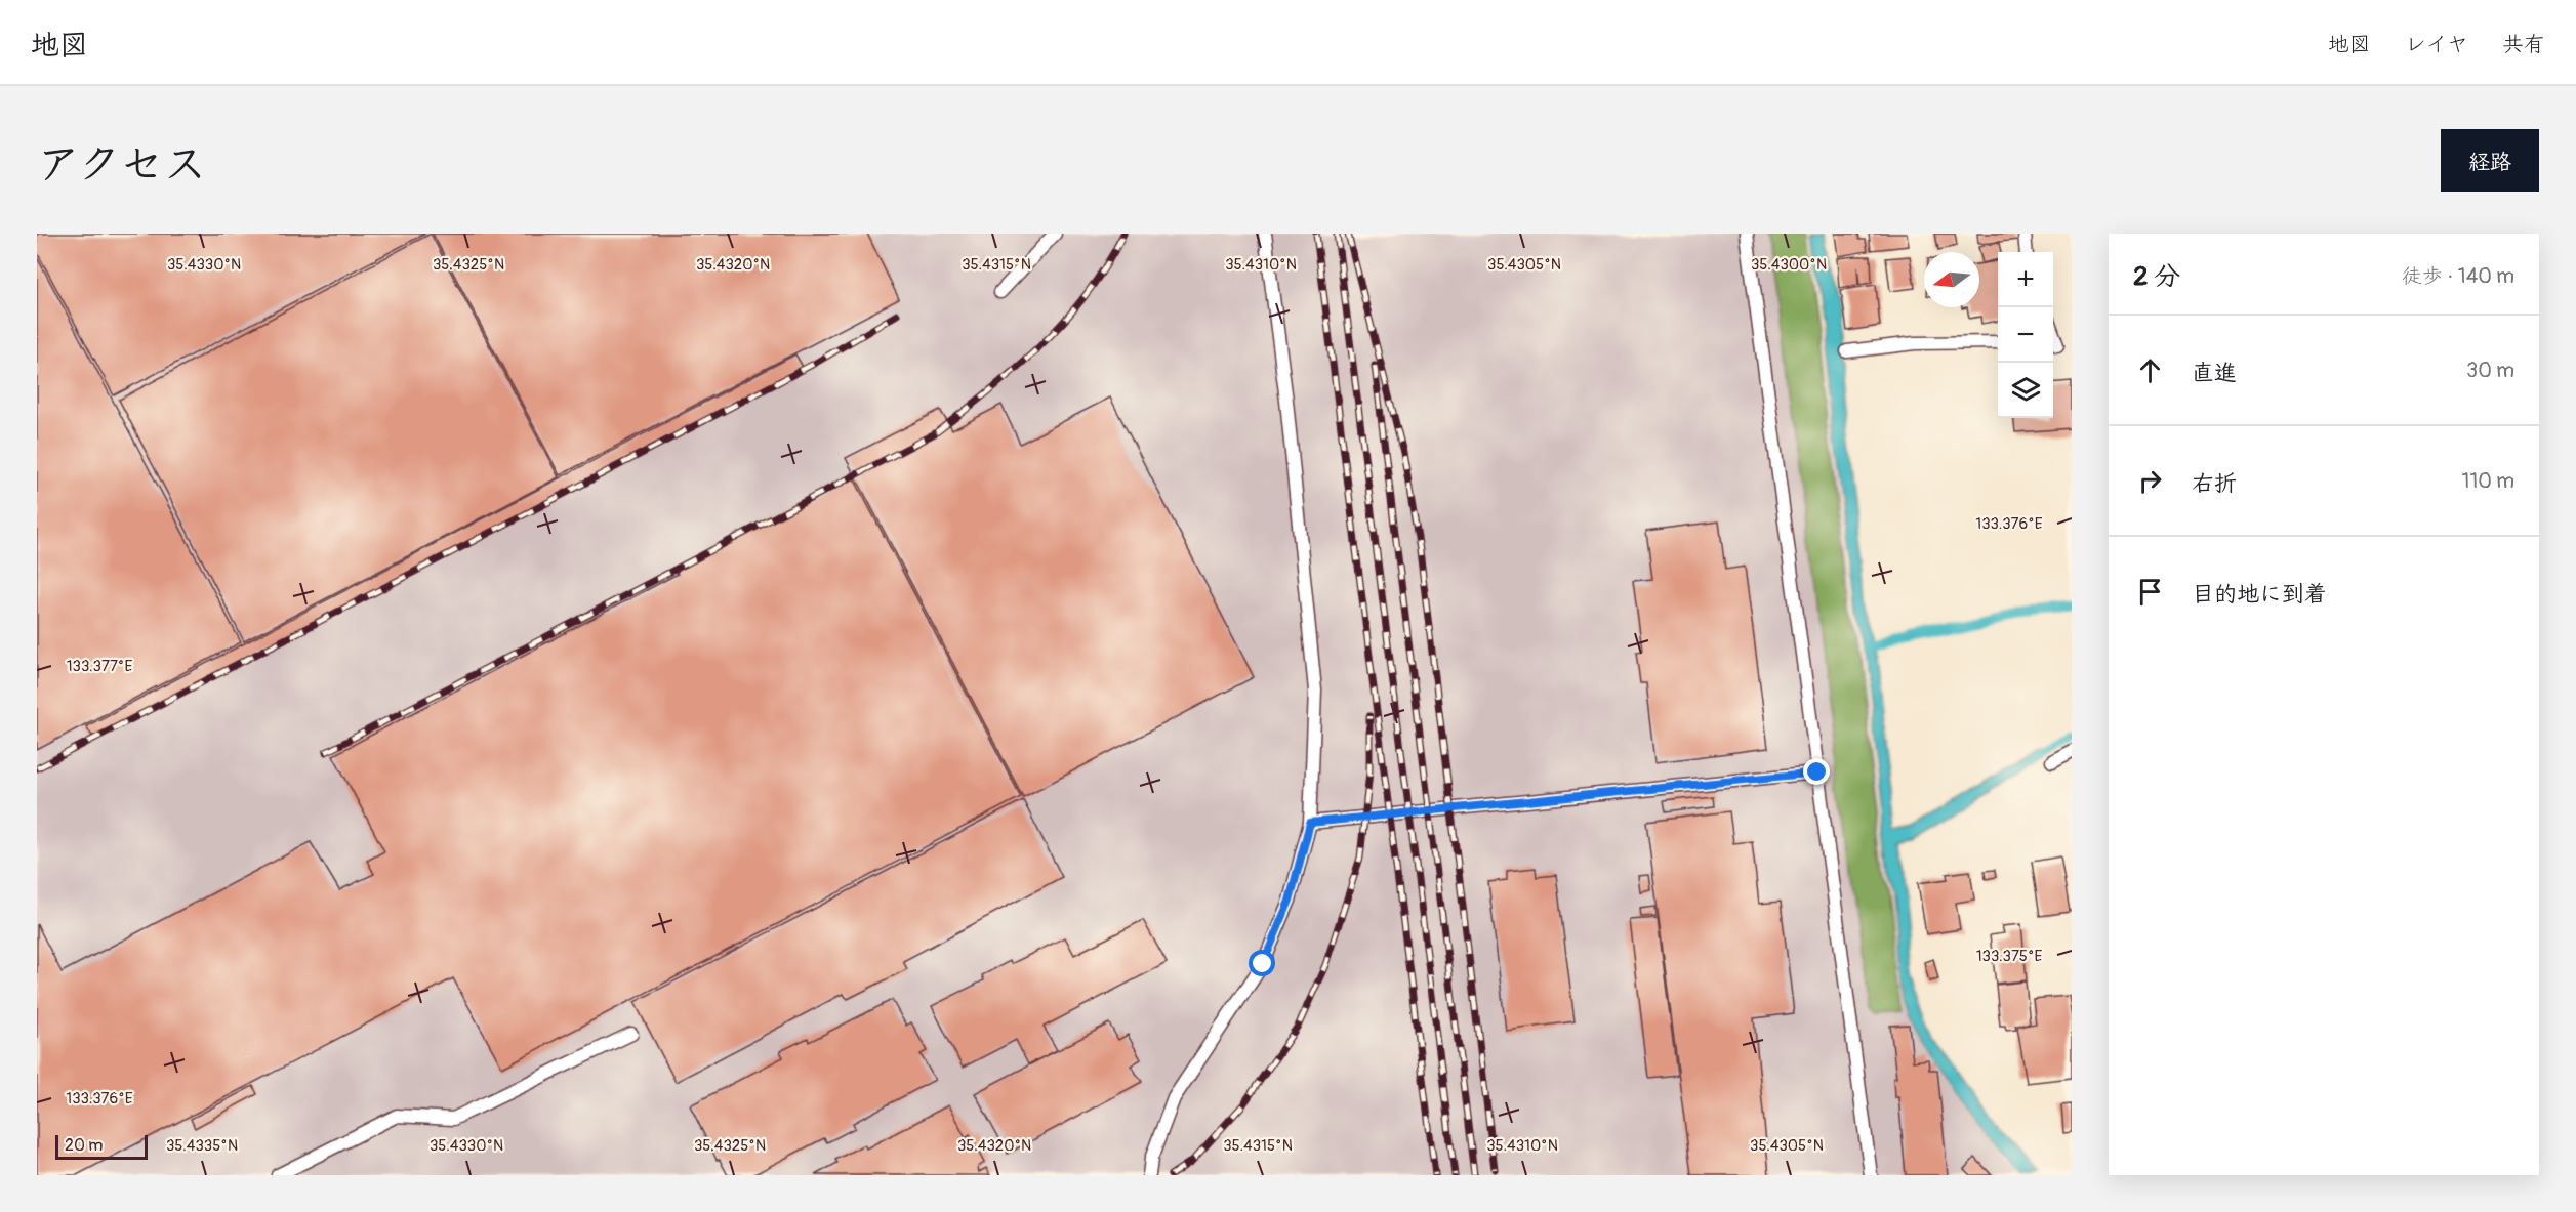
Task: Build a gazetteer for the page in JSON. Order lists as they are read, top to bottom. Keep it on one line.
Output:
{"scale_bar":"20 m","north":"left","page":{"header":"地図","nav":["地図","レイヤ","共有"],"title":"アクセス","buttons":"経路","heading":["2 分","徒歩 · 140 m"],"map_buttons":["+","−"],"list":[["直進","30 m"],["右折","110 m"],"目的地に到着"],"scale":"20 m"},"coordinates":["35.4330°N","35.4325°N","35.4320°N","35.4315°N","35.4310°N","35.4305°N","35.4300°N","133.376°E","133.377°E","133.375°E","35.4335°N"]}
